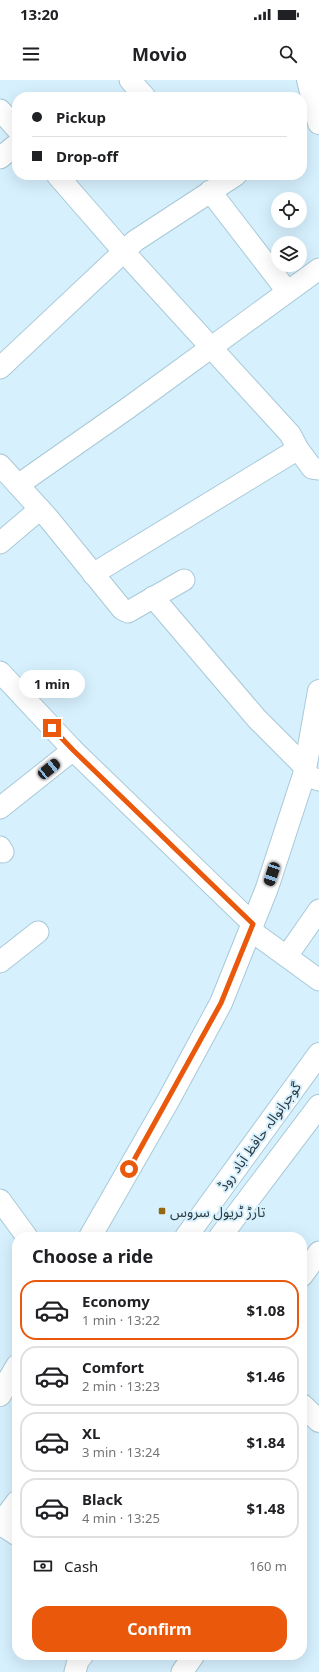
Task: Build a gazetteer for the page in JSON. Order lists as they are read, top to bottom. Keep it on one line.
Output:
{"streets":{"main road":["گوجرانوالہ حافظ آباد روڈ"]},"places":{"transit":["تارڑ ٹریول سروس"]},"page":{"status":"13:20","header":"Movio","banner":["Pickup","Drop-off"],"bubble":"1 min","heading":"Choose a ride","list":[{"name":"Economy","note":"1 min · 13:22","value":"$1.08"},{"name":"Comfort","note":"2 min · 13:23","value":"$1.46"},{"name":"XL","note":"3 min · 13:24","value":"$1.84"},{"name":"Black","note":"4 min · 13:25","value":"$1.48"}],"pay":["Cash","160 m"],"buttons":"Confirm"}}
